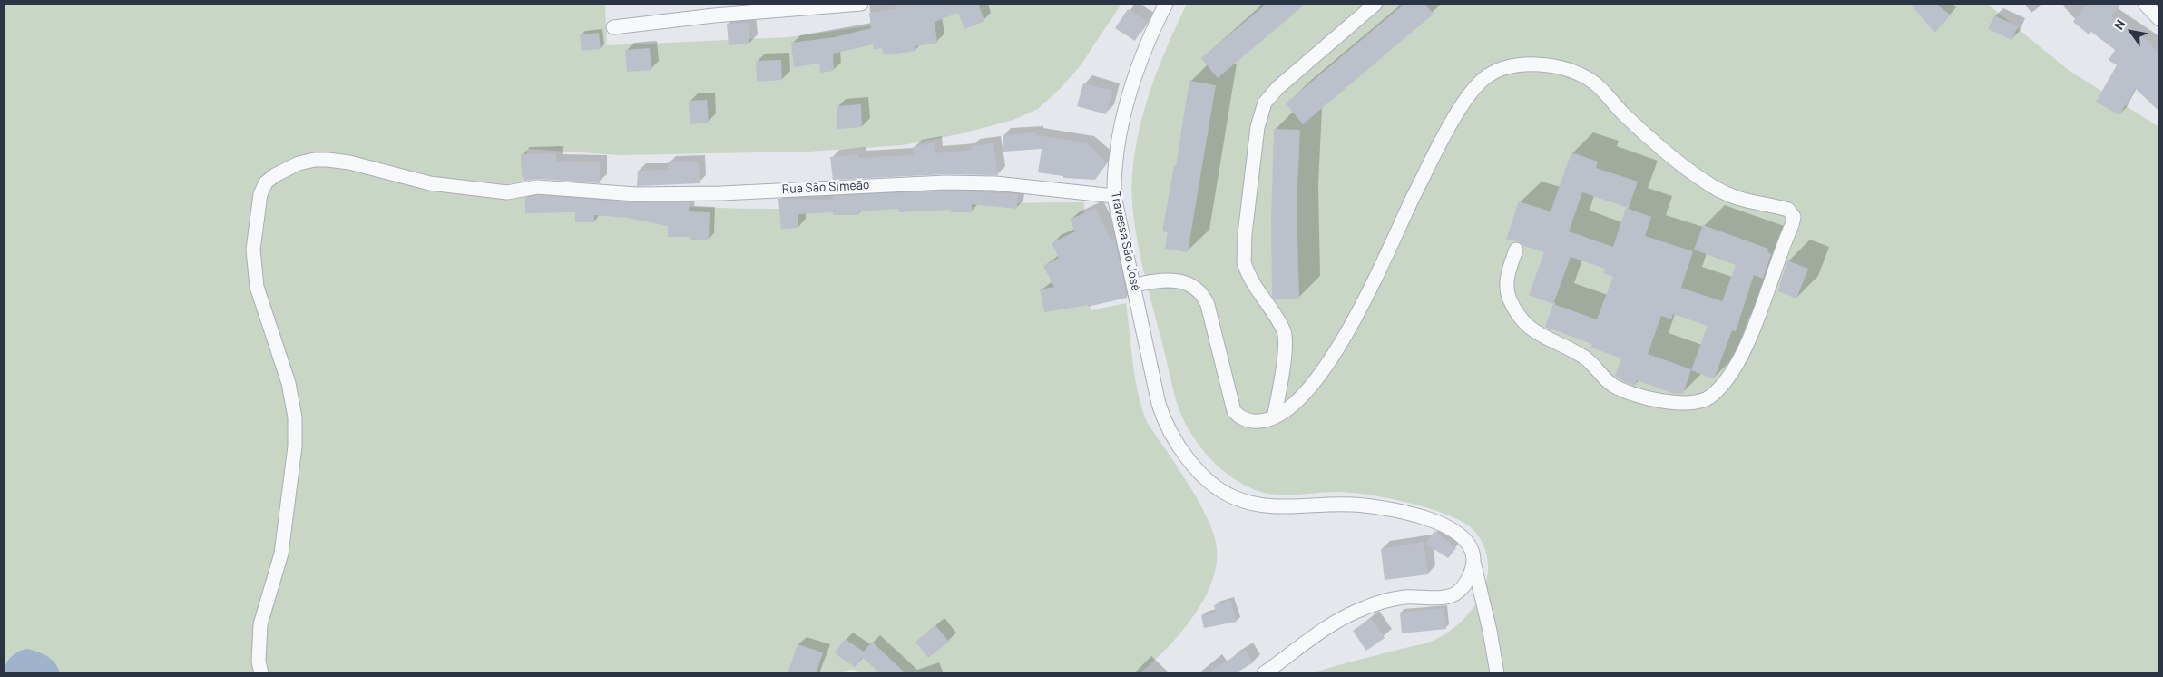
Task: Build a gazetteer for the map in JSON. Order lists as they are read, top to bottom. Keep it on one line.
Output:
{"streets":{"street":["Rua São Simeão","Travessa São José"]},"crossings":[["Rua São Simeão","Travessa São José"]],"north":"top left"}
